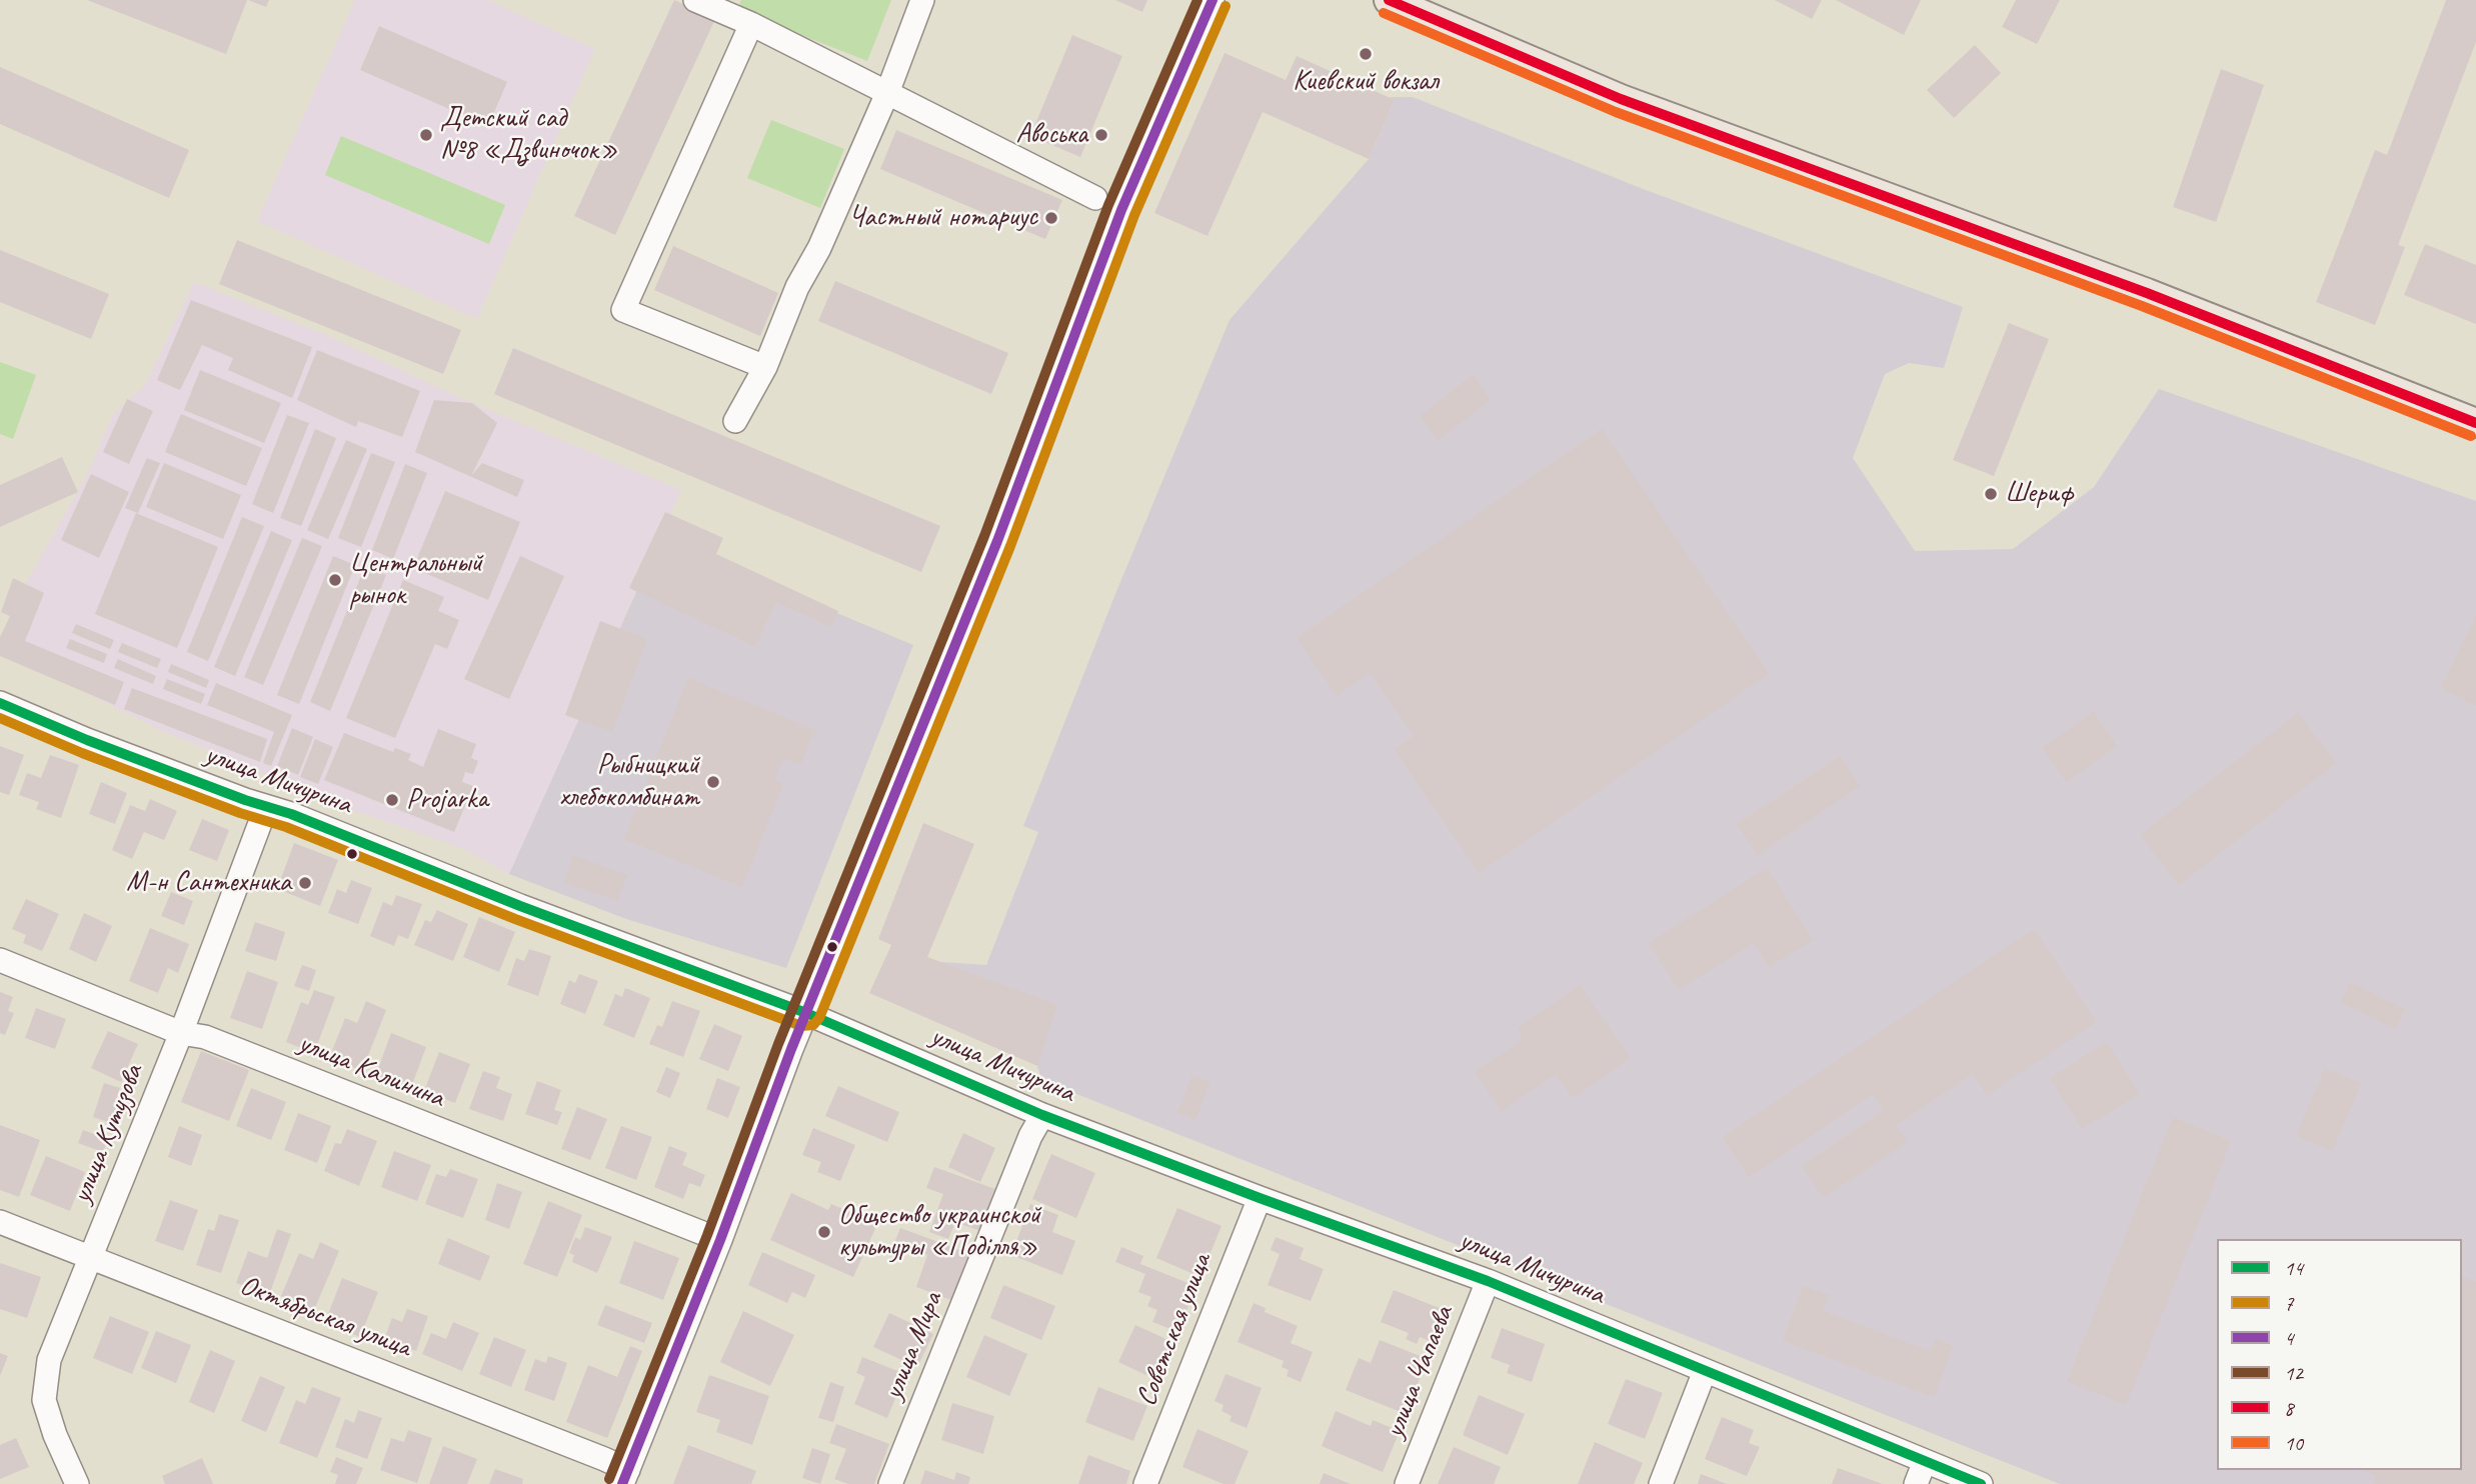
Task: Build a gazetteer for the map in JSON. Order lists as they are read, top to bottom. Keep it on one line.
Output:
{"streets":{"street":["улица Мичурина","улица Калинина","улица Кутузова","Октябрьская улица","Советская улица","улица Мира","улица Чапаева"]},"crossings":[["улица Мичурина","улица Кутузова"],["улица Мичурина","Советская улица"],["улица Мичурина","улица Мира"],["улица Мичурина","улица Чапаева"],["улица Калинина","улица Кутузова"],["улица Кутузова","Октябрьская улица"]],"places":["Киевский вокзал","Детский сад №8 «Дзвиночок»","Авоська","Частный нотариус","Шериф","Центральный рынок","Рыбницкий хлебокомбинат","Projarka","М-н Сантехника","Общество украинской культуры «Поділля»"],"lines":["transit line 4","transit line 12","transit line 8","transit line 7","transit line 10","transit line 14"],"legend":["14","7","4","12","8","10"]}
